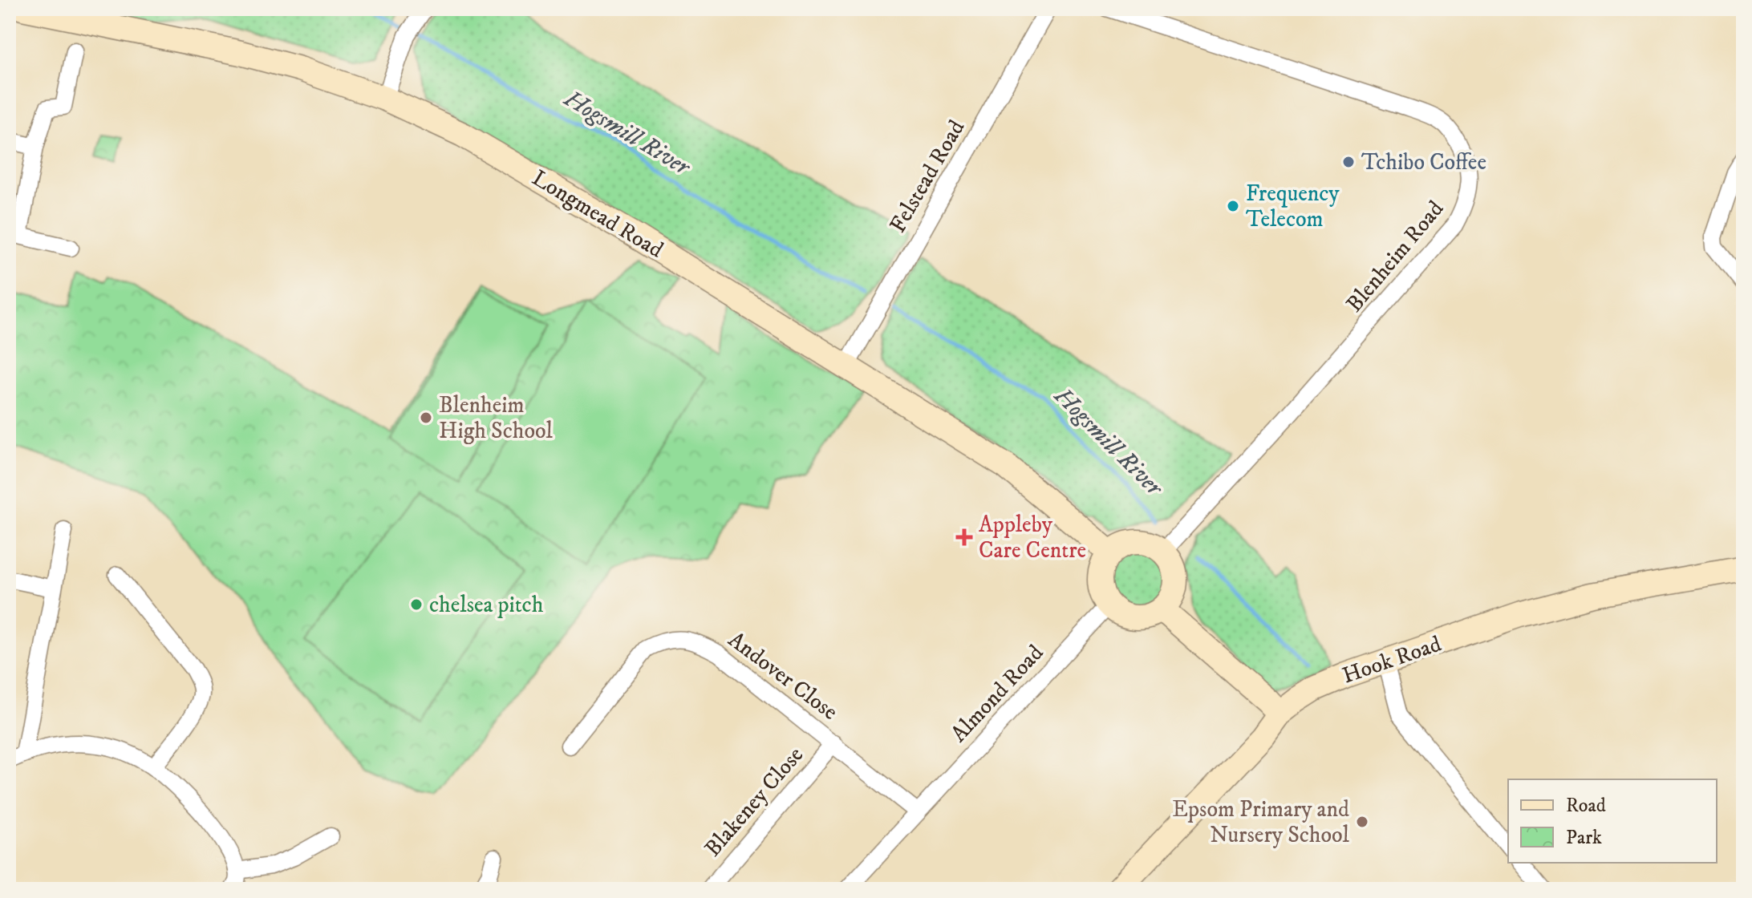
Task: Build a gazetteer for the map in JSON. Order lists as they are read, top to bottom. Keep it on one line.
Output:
{"streets":{"street":["Felstead Road","Longmead Road","Blenheim Road","Hook Road","Andover Close","Almond Road","Blakeney Close"]},"crossings":[["Felstead Road","Longmead Road"],["Longmead Road","Blenheim Road"],["Longmead Road","Almond Road"],["Blenheim Road","Almond Road"],["Andover Close","Almond Road"],["Andover Close","Blakeney Close"]],"water":["Hogsmill River"],"places":{"other":["Tchibo Coffee","Frequency Telecom","Blenheim High School","chelsea pitch","Epsom Primary and Nursery School"],"health":["Appleby Care Centre"]},"legend":["Road","Park"]}
